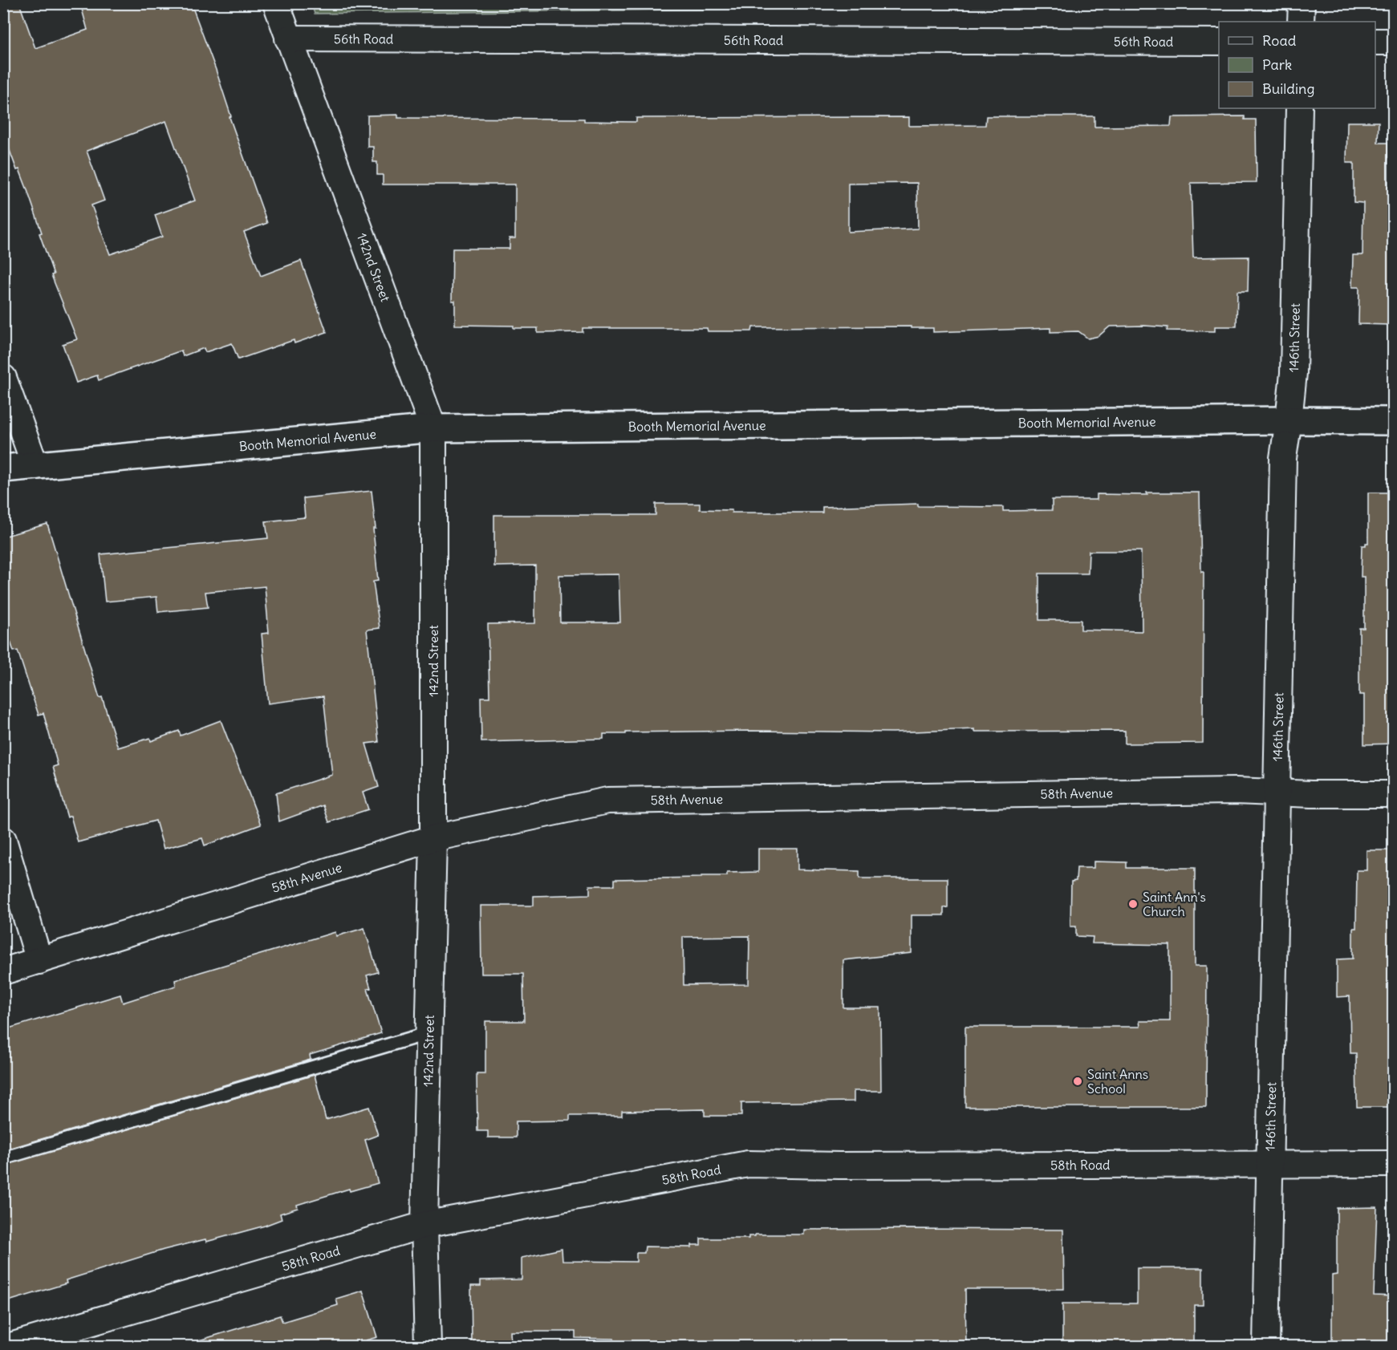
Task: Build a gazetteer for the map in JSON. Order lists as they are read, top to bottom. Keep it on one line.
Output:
{"streets":{"street":["56th Road","142nd Street","146th Street","Booth Memorial Avenue","58th Avenue","58th Road"]},"crossings":[["56th Road","142nd Street"],["142nd Street","Booth Memorial Avenue"],["142nd Street","58th Avenue"],["142nd Street","58th Road"],["146th Street","Booth Memorial Avenue"],["146th Street","58th Avenue"],["146th Street","58th Road"]],"places":["Saint Ann's Church","Saint Anns School"],"legend":["Road","Park","Building"]}
